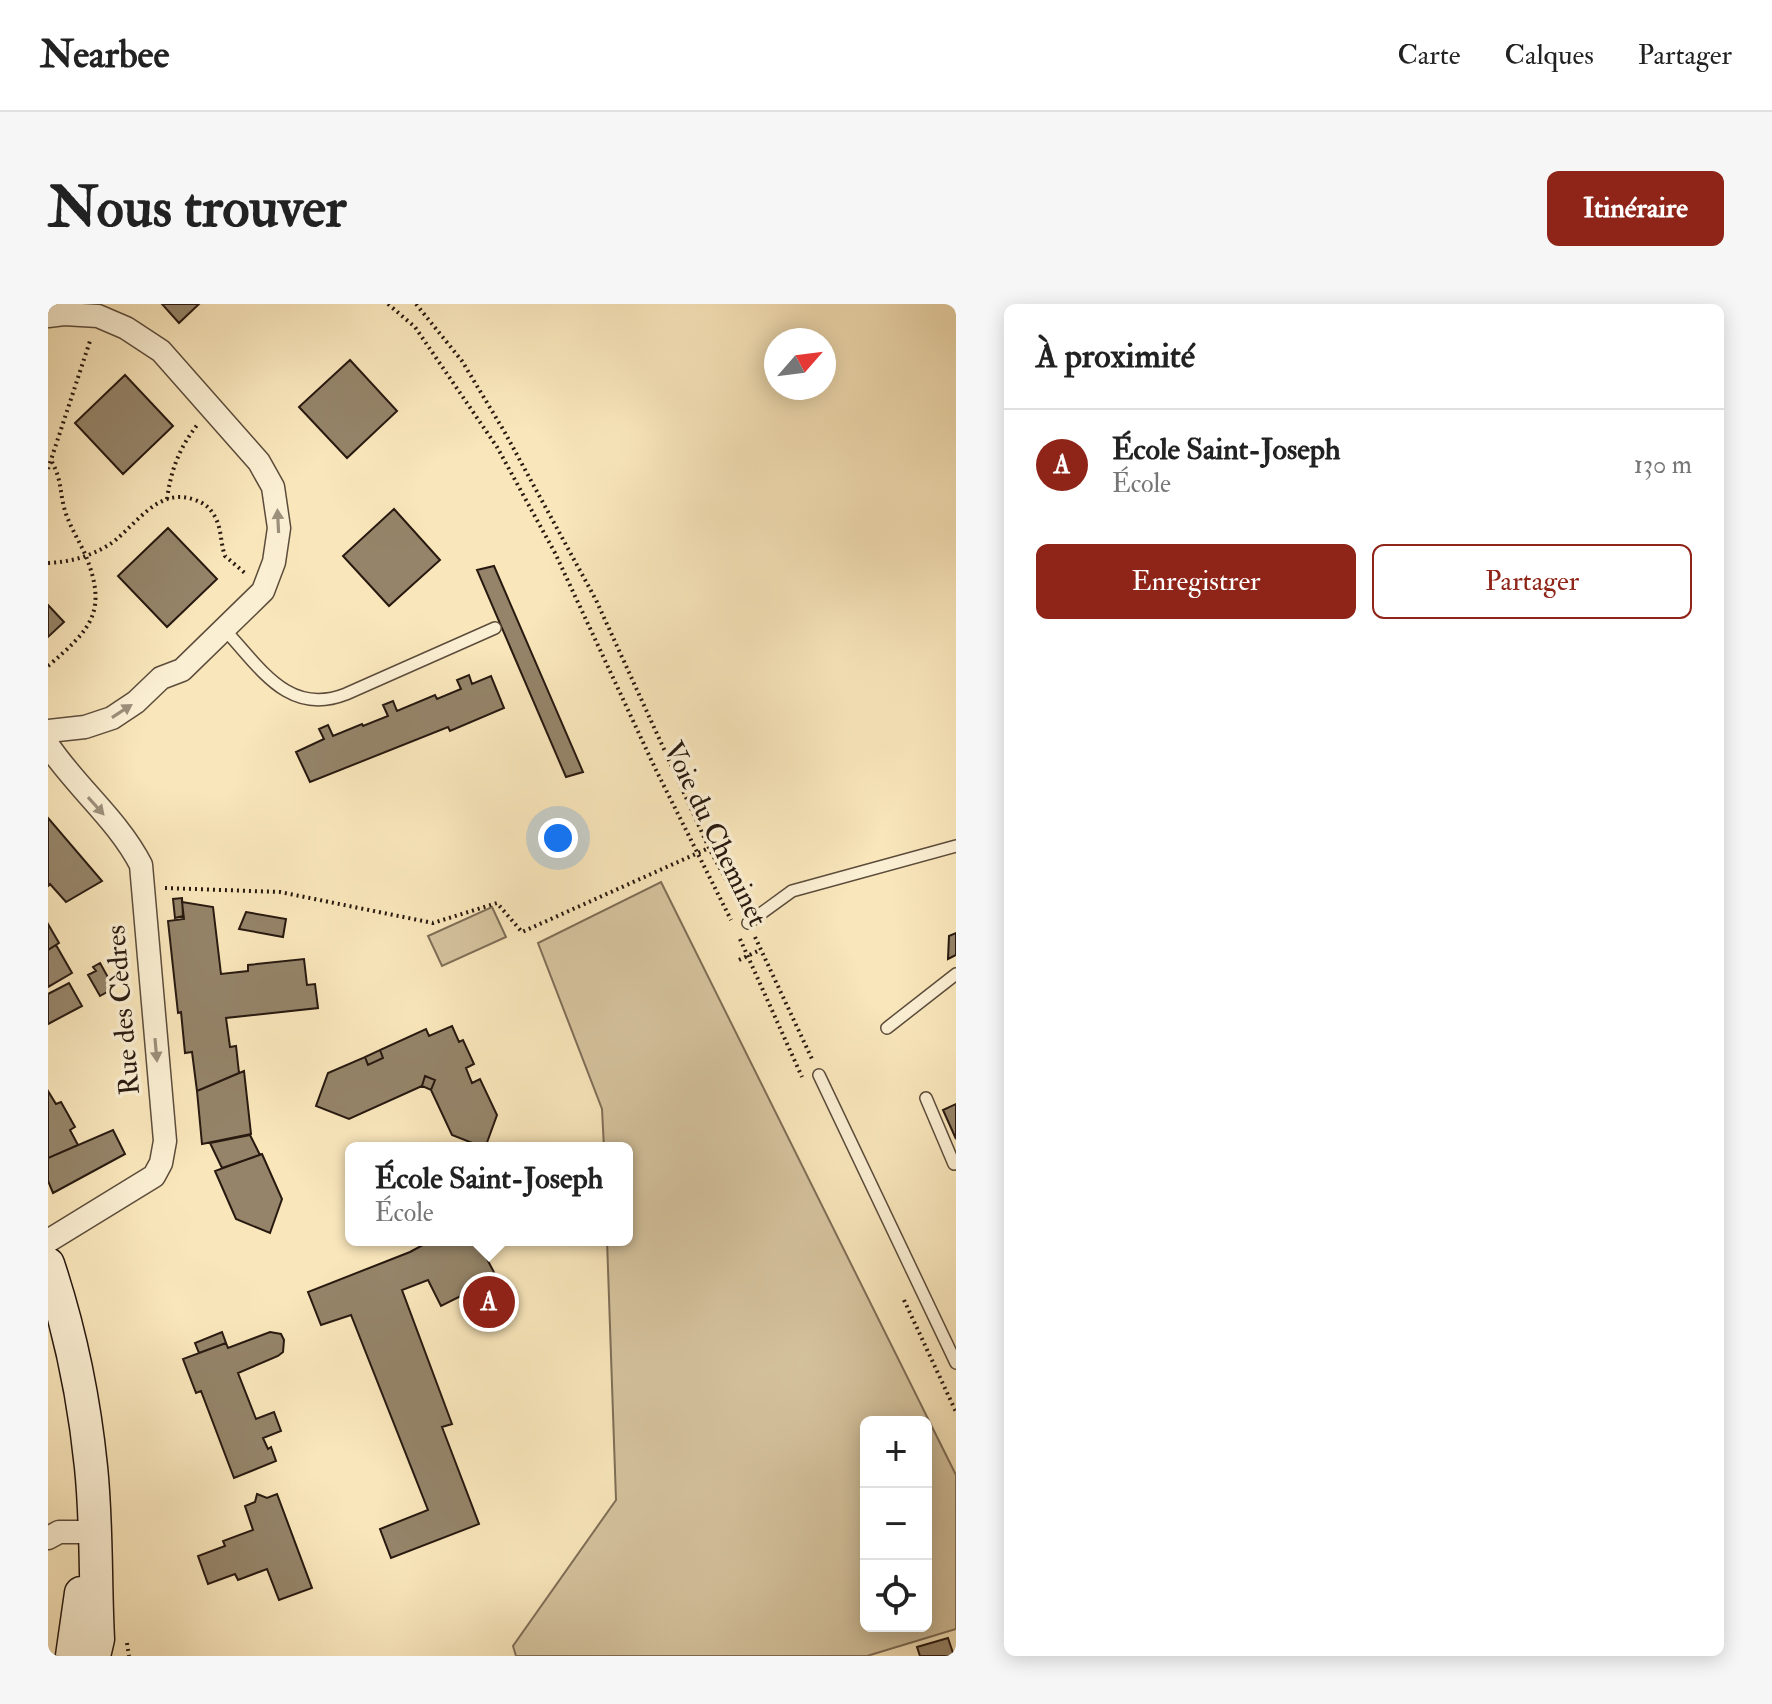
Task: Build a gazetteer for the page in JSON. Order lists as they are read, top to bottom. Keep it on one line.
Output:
{"streets":{"street":["Rue des Cèdres"],"path":["Voie du Cheminet"]},"one_way":["Rue des Cèdres"],"north":"top right","page":{"header":"Nearbee","nav":["Carte","Calques","Partager"],"buttons":["Itinéraire",["Enregistrer","Partager"]],"title":"Nous trouver","heading":"À proximité","list":[{"mark":"A","name":"École Saint-Joseph","note":"École","value":"130 m"}],"popup":["École Saint-Joseph","École"],"pins":"A","map_buttons":["+","−"]}}
